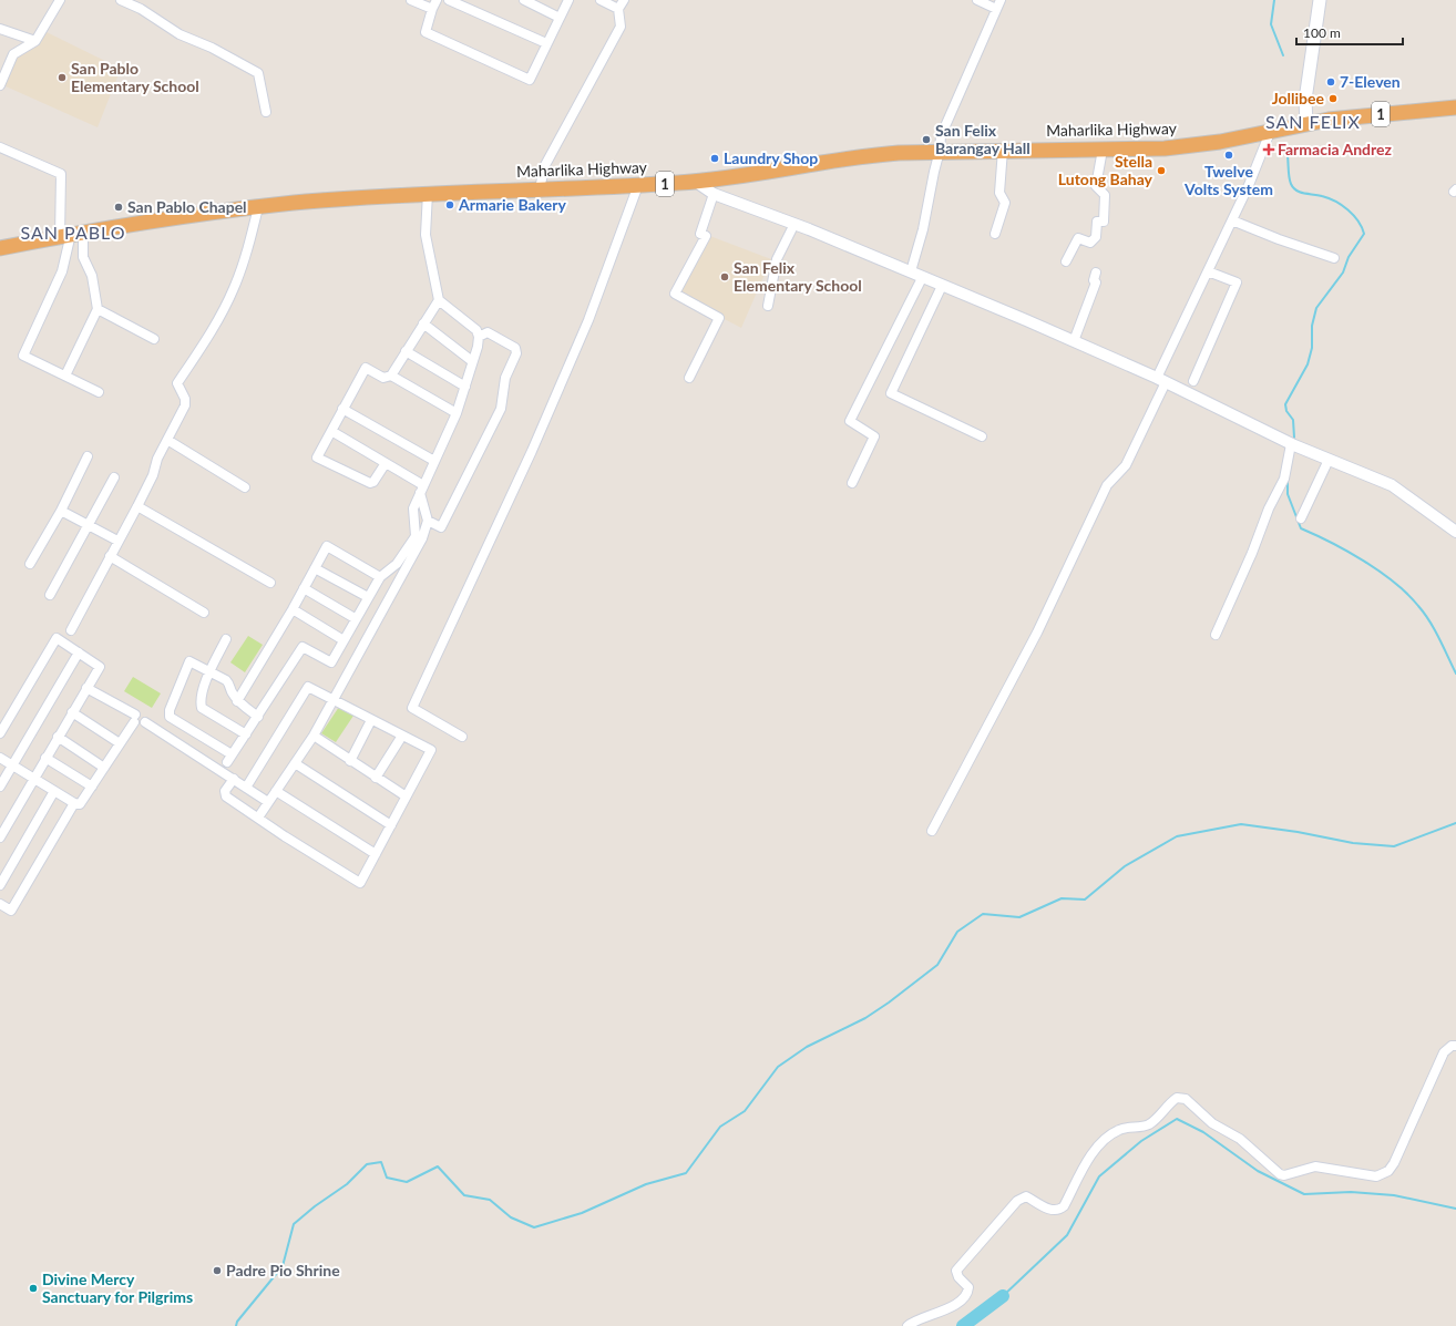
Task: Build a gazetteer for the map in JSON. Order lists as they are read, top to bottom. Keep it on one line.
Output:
{"streets":{"highway":["1","Maharlika Highway"]},"districts":["SAN FELIX","SAN PABLO"],"places":{"other":["San Pablo Elementary School","7-Eleven","Jollibee","San Felix Barangay Hall","Twelve Volts System","Laundry Shop","Stella Lutong Bahay","Armarie Bakery","San Pablo Chapel","San Felix Elementary School","Padre Pio Shrine","Divine Mercy Sanctuary for Pilgrims"],"health":["Farmacia Andrez"]},"scale_bar":"100 m"}
